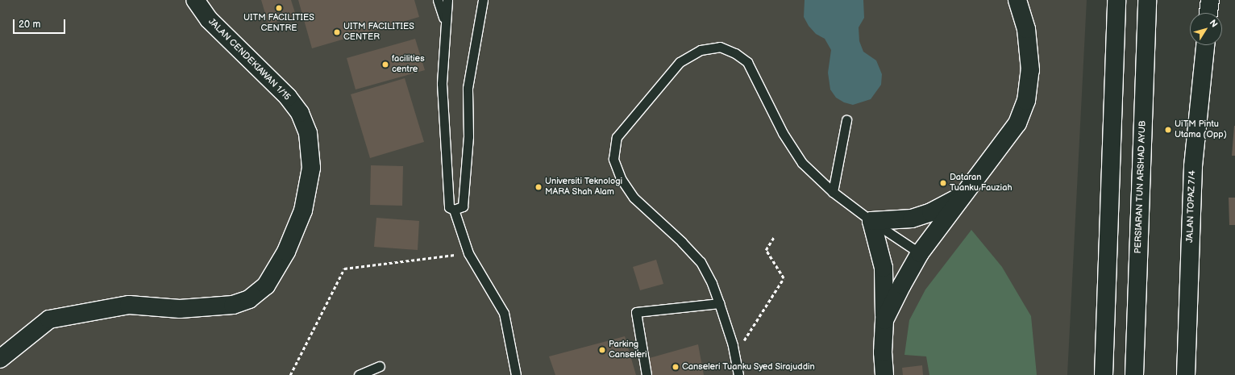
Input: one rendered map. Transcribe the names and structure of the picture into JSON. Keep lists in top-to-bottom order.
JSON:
{
  "streets": {
    "street": ["JALAN CENDEKIAWAN 1/15", "PERSIARAN TUN ARSHAD AYUB", "JALAN TOPAZ 7/4"]
  },
  "places": [
    "UITM FACILITIES CENTRE",
    "UITM FACILITIES CENTER",
    "facilities centre",
    "UiTM Pintu Utama (Opp)",
    "Dataran Tuanku Fauziah",
    "Universiti Teknologi MARA Shah Alam",
    "Parking Canseleri",
    "Canseleri Tuanku Syed Sirajuddin"
  ],
  "scale_bar": "20 m",
  "north": "top right"
}
